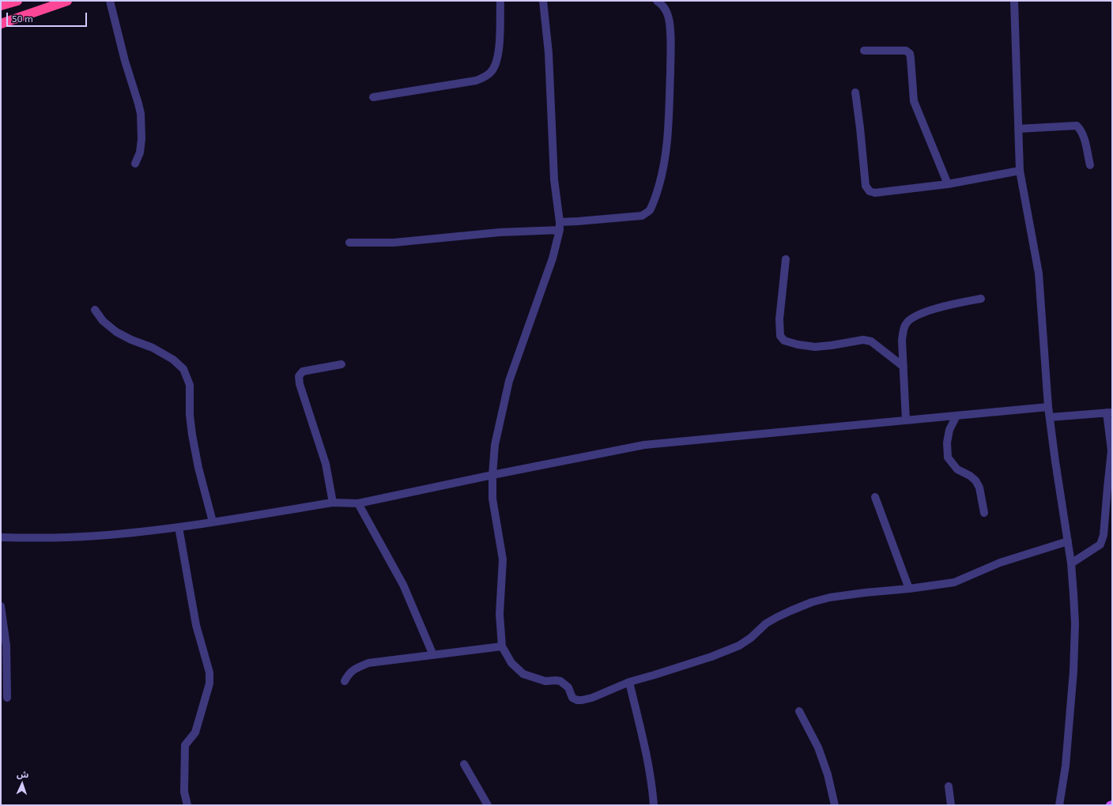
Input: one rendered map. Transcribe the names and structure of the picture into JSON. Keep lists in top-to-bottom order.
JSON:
{
  "scale_bar": "50 m",
  "north": "top"
}
